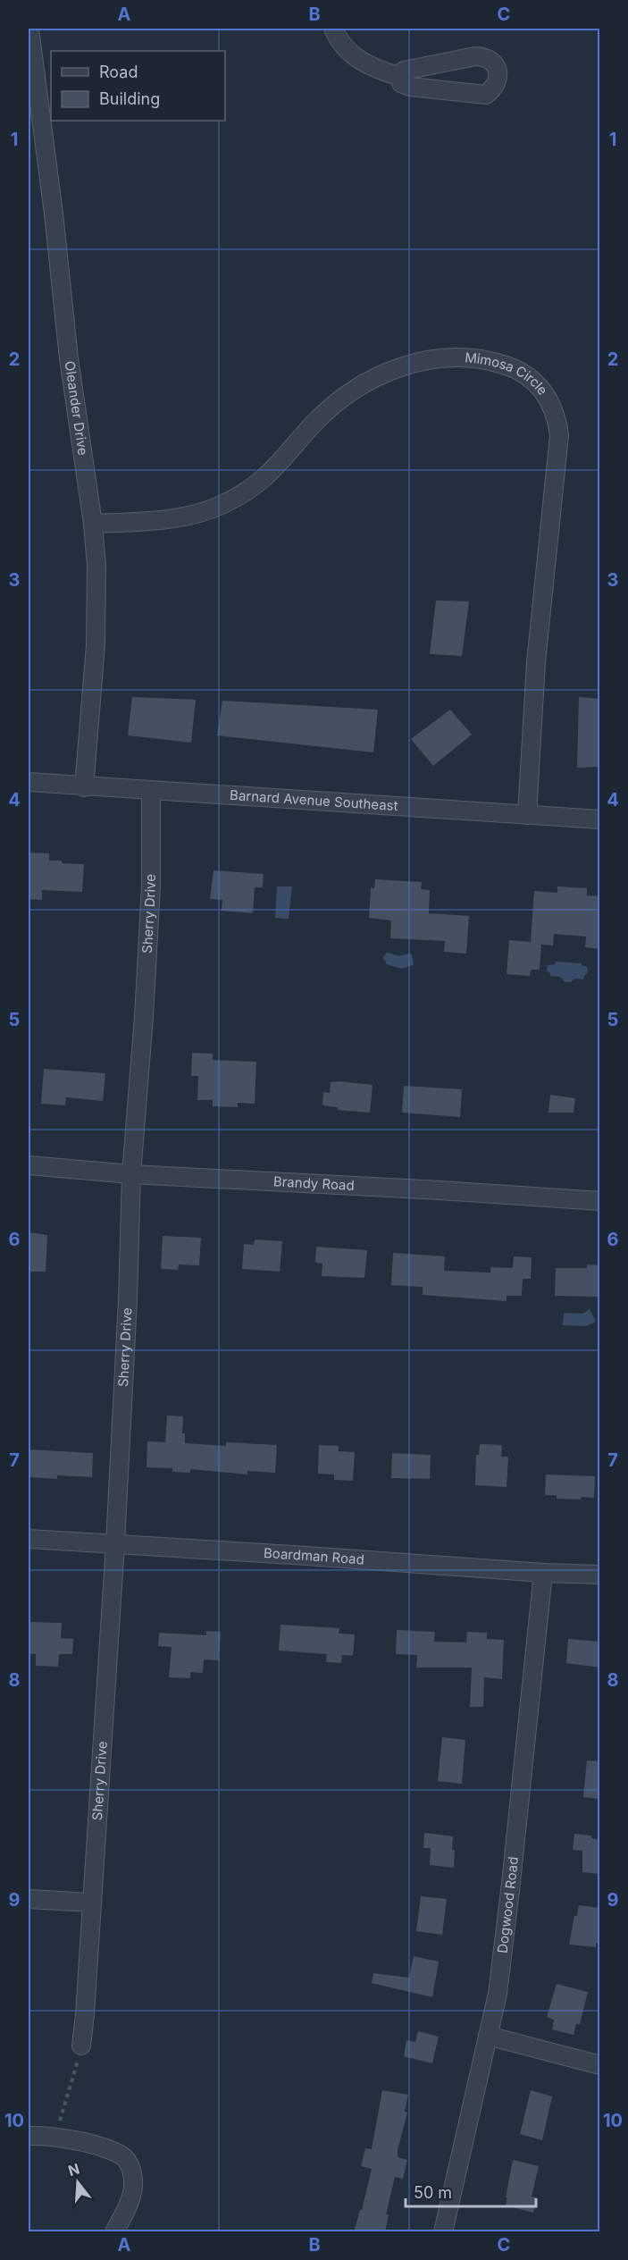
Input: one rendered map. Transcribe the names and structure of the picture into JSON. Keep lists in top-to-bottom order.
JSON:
{
  "streets": {
    "street": [
      "Mimosa Circle",
      "Oleander Drive",
      "Barnard Avenue Southeast",
      "Sherry Drive",
      "Brandy Road",
      "Boardman Road",
      "Dogwood Road"
    ]
  },
  "crossings": [
    ["Mimosa Circle", "Oleander Drive"],
    ["Mimosa Circle", "Barnard Avenue Southeast"],
    ["Oleander Drive", "Barnard Avenue Southeast"],
    ["Barnard Avenue Southeast", "Sherry Drive"],
    ["Sherry Drive", "Brandy Road"],
    ["Sherry Drive", "Boardman Road"],
    ["Boardman Road", "Dogwood Road"]
  ],
  "legend": ["Road", "Building"],
  "scale_bar": "50 m",
  "north": "top",
  "grid": {
    "columns": ["A", "B", "C"],
    "rows": [
      "1",
      "2",
      "3",
      "4",
      "5",
      "6",
      "7",
      "8",
      "9",
      "10"
    ]
  }
}
